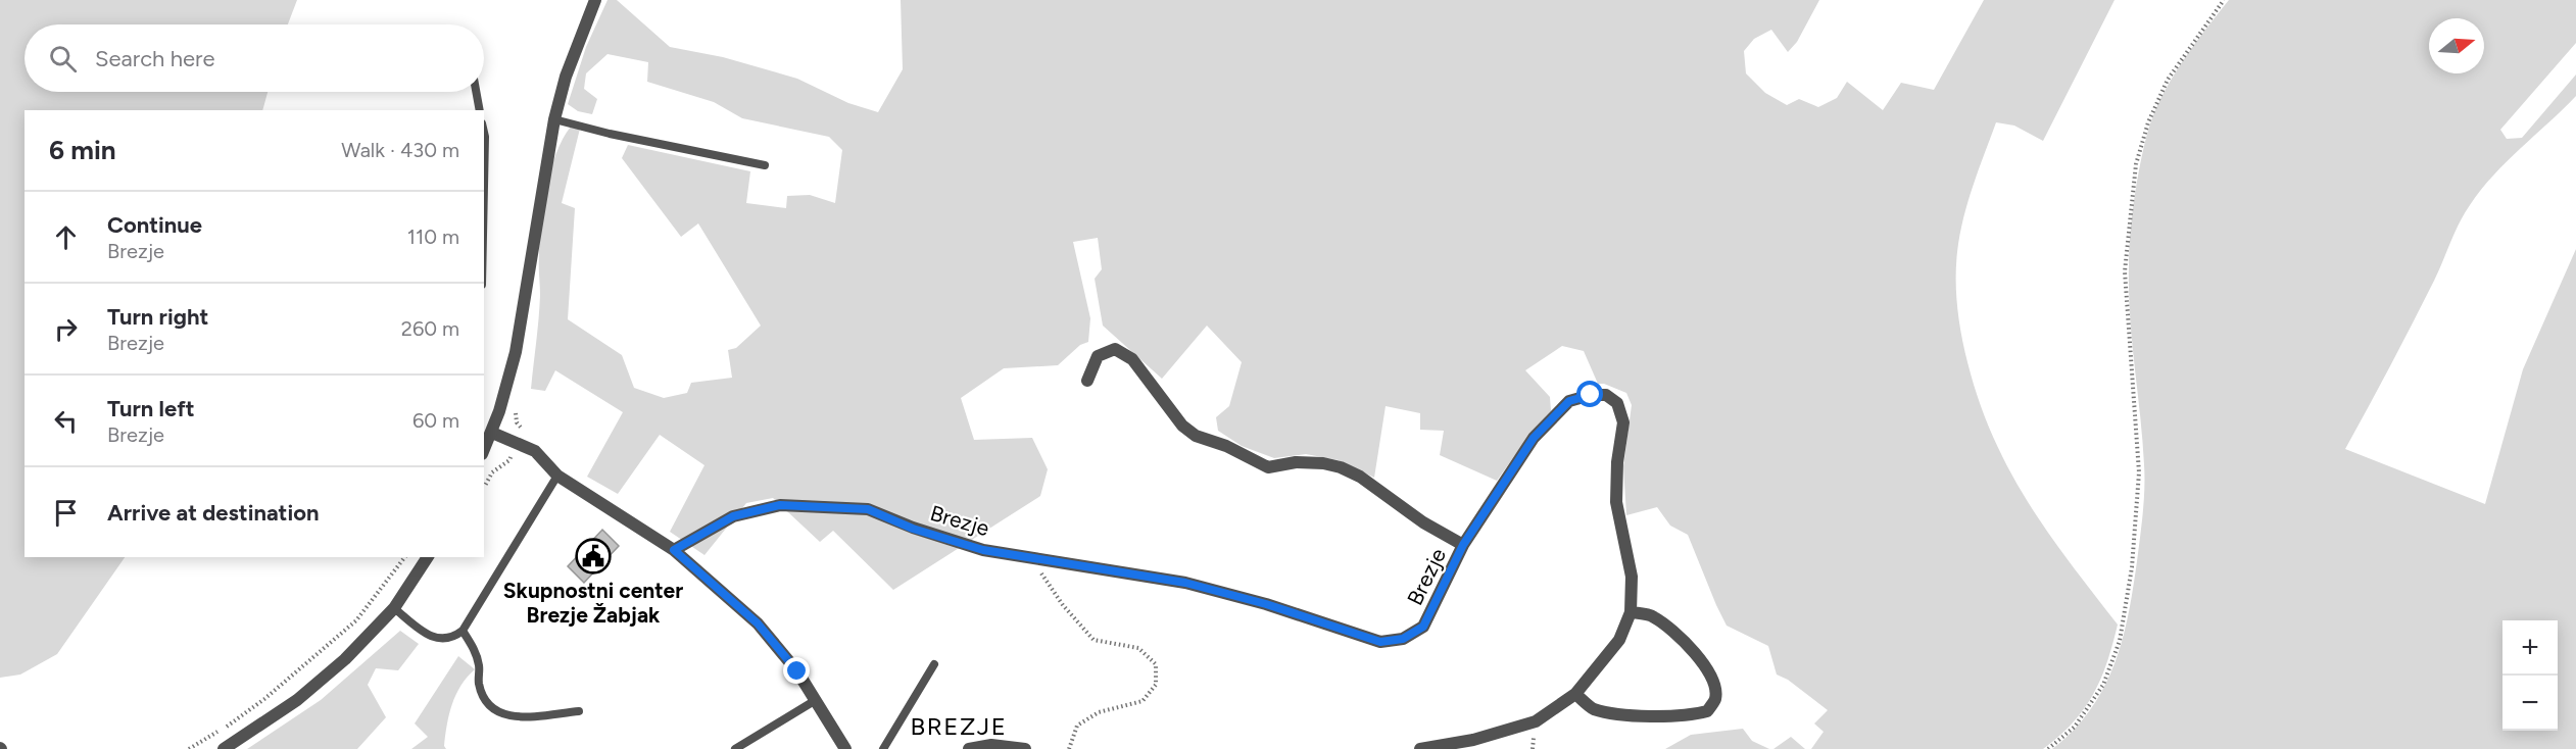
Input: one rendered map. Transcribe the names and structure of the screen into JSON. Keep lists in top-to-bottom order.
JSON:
{
  "streets": {
    "street": ["Brezje"]
  },
  "districts": ["BREZJE"],
  "places": {
    "public building": ["Skupnostni center Brezje Žabjak"]
  },
  "north": "right",
  "page": {
    "search": "Search here",
    "heading": ["6 min", "Walk · 430 m"],
    "list": [
      ["Continue", "Brezje", "110 m"],
      ["Turn right", "Brezje", "260 m"],
      ["Turn left", "Brezje", "60 m"],
      "Arrive at destination"
    ],
    "map_buttons": ["+", "−"]
  }
}
